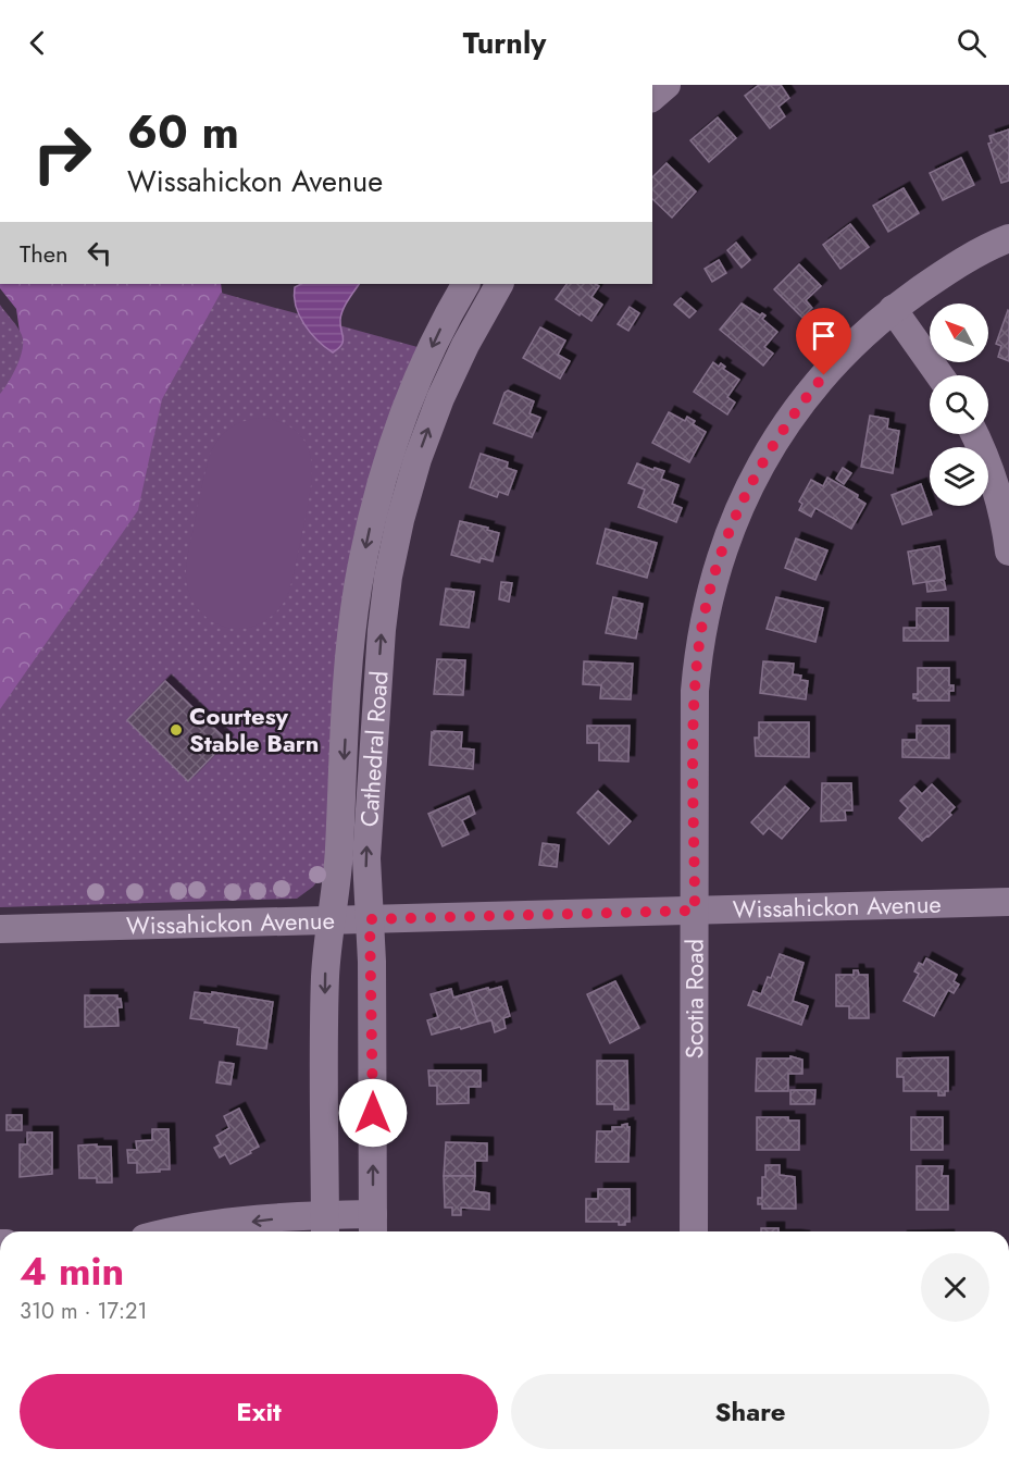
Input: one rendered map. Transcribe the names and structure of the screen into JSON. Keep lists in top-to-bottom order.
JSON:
{
  "streets": {
    "street": ["Cathedral Road", "Wissahickon Avenue", "Scotia Road"]
  },
  "crossings": [
    ["Cathedral Road", "Wissahickon Avenue"],
    ["Wissahickon Avenue", "Scotia Road"]
  ],
  "places": ["Courtesy Stable Barn"],
  "north": "top left",
  "page": {
    "header": "Turnly",
    "turn": ["60 m", "Wissahickon Avenue"],
    "then": "Then",
    "heading": ["4 min", "310 m · 17:21"],
    "buttons": ["Exit", "Share"]
  }
}
